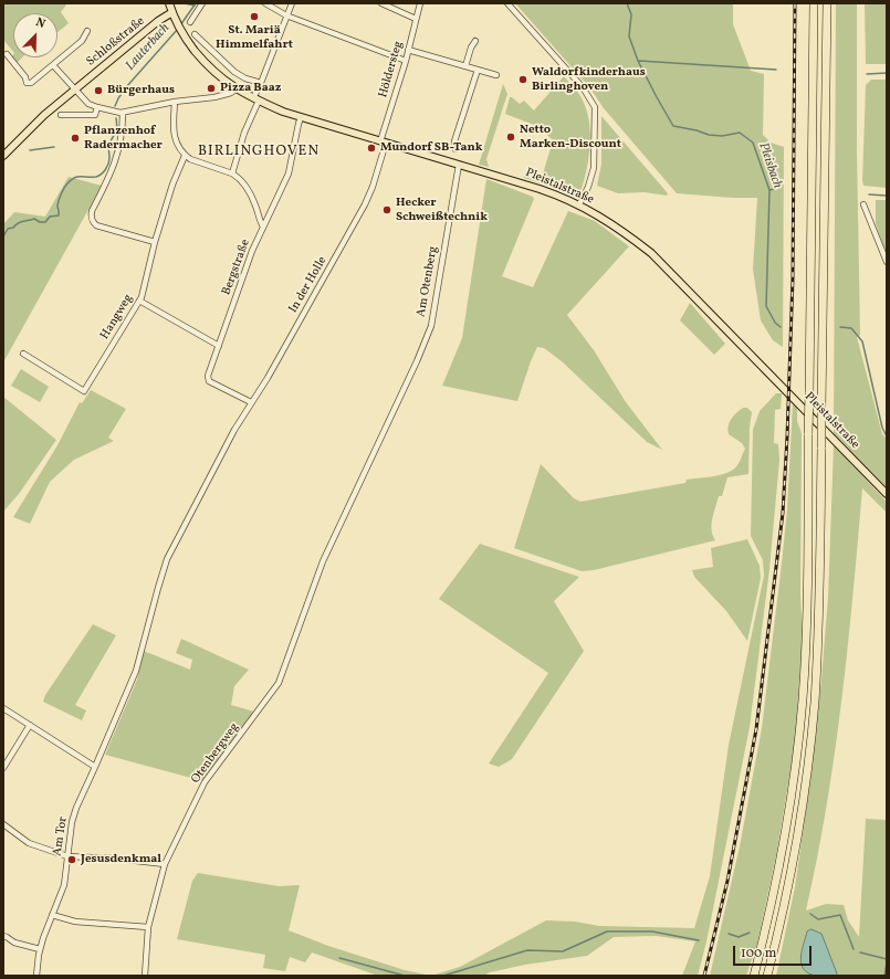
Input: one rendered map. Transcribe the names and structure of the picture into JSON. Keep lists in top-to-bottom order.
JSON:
{
  "streets": {
    "main road": ["Schloßstraße", "Pleistalstraße"],
    "street": [
      "Höldersteg",
      "Bergstraße",
      "Am Otenberg",
      "In der Holle",
      "Hangweg",
      "Otenbergweg",
      "Am Tor"
    ]
  },
  "crossings": [
    ["Schloßstraße", "Pleistalstraße"],
    ["Höldersteg", "Pleistalstraße"],
    ["Höldersteg", "In der Holle"],
    ["Pleistalstraße", "Bergstraße"],
    ["Pleistalstraße", "Am Otenberg"],
    ["Pleistalstraße", "In der Holle"],
    ["Bergstraße", "In der Holle"],
    ["Am Otenberg", "Otenbergweg"],
    ["In der Holle", "Am Tor"]
  ],
  "districts": ["BIRLINGHOVEN"],
  "water": ["Lauterbach", "Pleisbach"],
  "places": [
    "St. Mariä Himmelfahrt",
    "Waldorfkinderhaus Birlinghoven",
    "Pizza Baaz",
    "Bürgerhaus",
    "Netto Marken-Discount",
    "Pflanzenhof Radermacher",
    "Mundorf SB-Tank",
    "Hecker Schweißtechnik",
    "Jesusdenkmal"
  ],
  "scale_bar": "100 m",
  "north": "top right"
}
